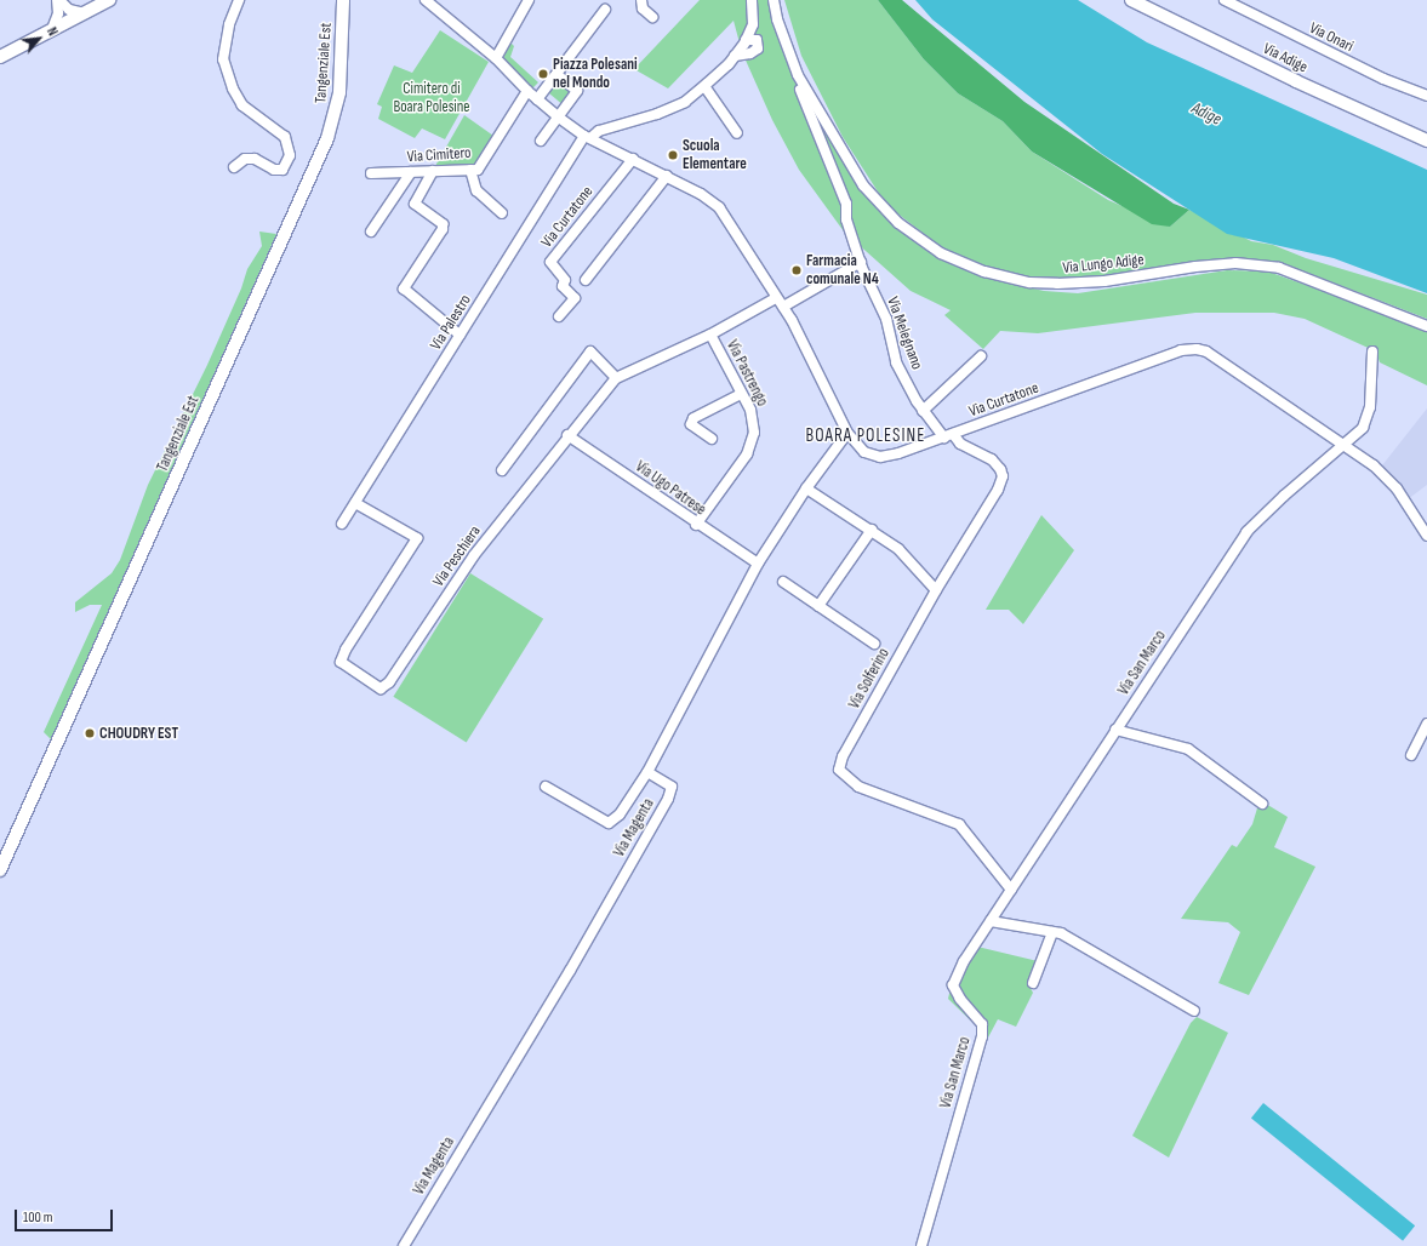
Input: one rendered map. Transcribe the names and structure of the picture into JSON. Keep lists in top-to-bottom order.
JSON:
{
  "streets": {
    "main road": ["Via Adige", "Tangenziale Est"],
    "street": [
      "Via Onari",
      "Via Cimitero",
      "Via Curtatone",
      "Via Lungo Adige",
      "Via Palestro",
      "Via Melegnano",
      "Via Pastrengo",
      "Via Ugo Patrese",
      "Via Peschiera",
      "Via San Marco",
      "Via Solferino",
      "Via Magenta"
    ]
  },
  "crossings": [
    ["Via Cimitero", "Via Curtatone"],
    ["Via Curtatone", "Via Palestro"],
    ["Via Curtatone", "Via Melegnano"],
    ["Via Curtatone", "Via Peschiera"],
    ["Via Curtatone", "Via San Marco"],
    ["Via Curtatone", "Via Solferino"],
    ["Via Lungo Adige", "Via Melegnano"],
    ["Via Palestro", "Via Peschiera"],
    ["Via Melegnano", "Via Solferino"],
    ["Via Pastrengo", "Via Ugo Patrese"],
    ["Via Pastrengo", "Via Peschiera"],
    ["Via Ugo Patrese", "Via Peschiera"],
    ["Via San Marco", "Via Solferino"]
  ],
  "districts": ["BOARA POLESINE"],
  "water": ["Adige"],
  "parks": ["Cimitero di Boara Polesine"],
  "places": [
    "Piazza Polesani nel Mondo",
    "Scuola Elementare",
    "Farmacia comunale N4",
    "CHOUDRY EST"
  ],
  "scale_bar": "100 m",
  "north": "top right"
}
